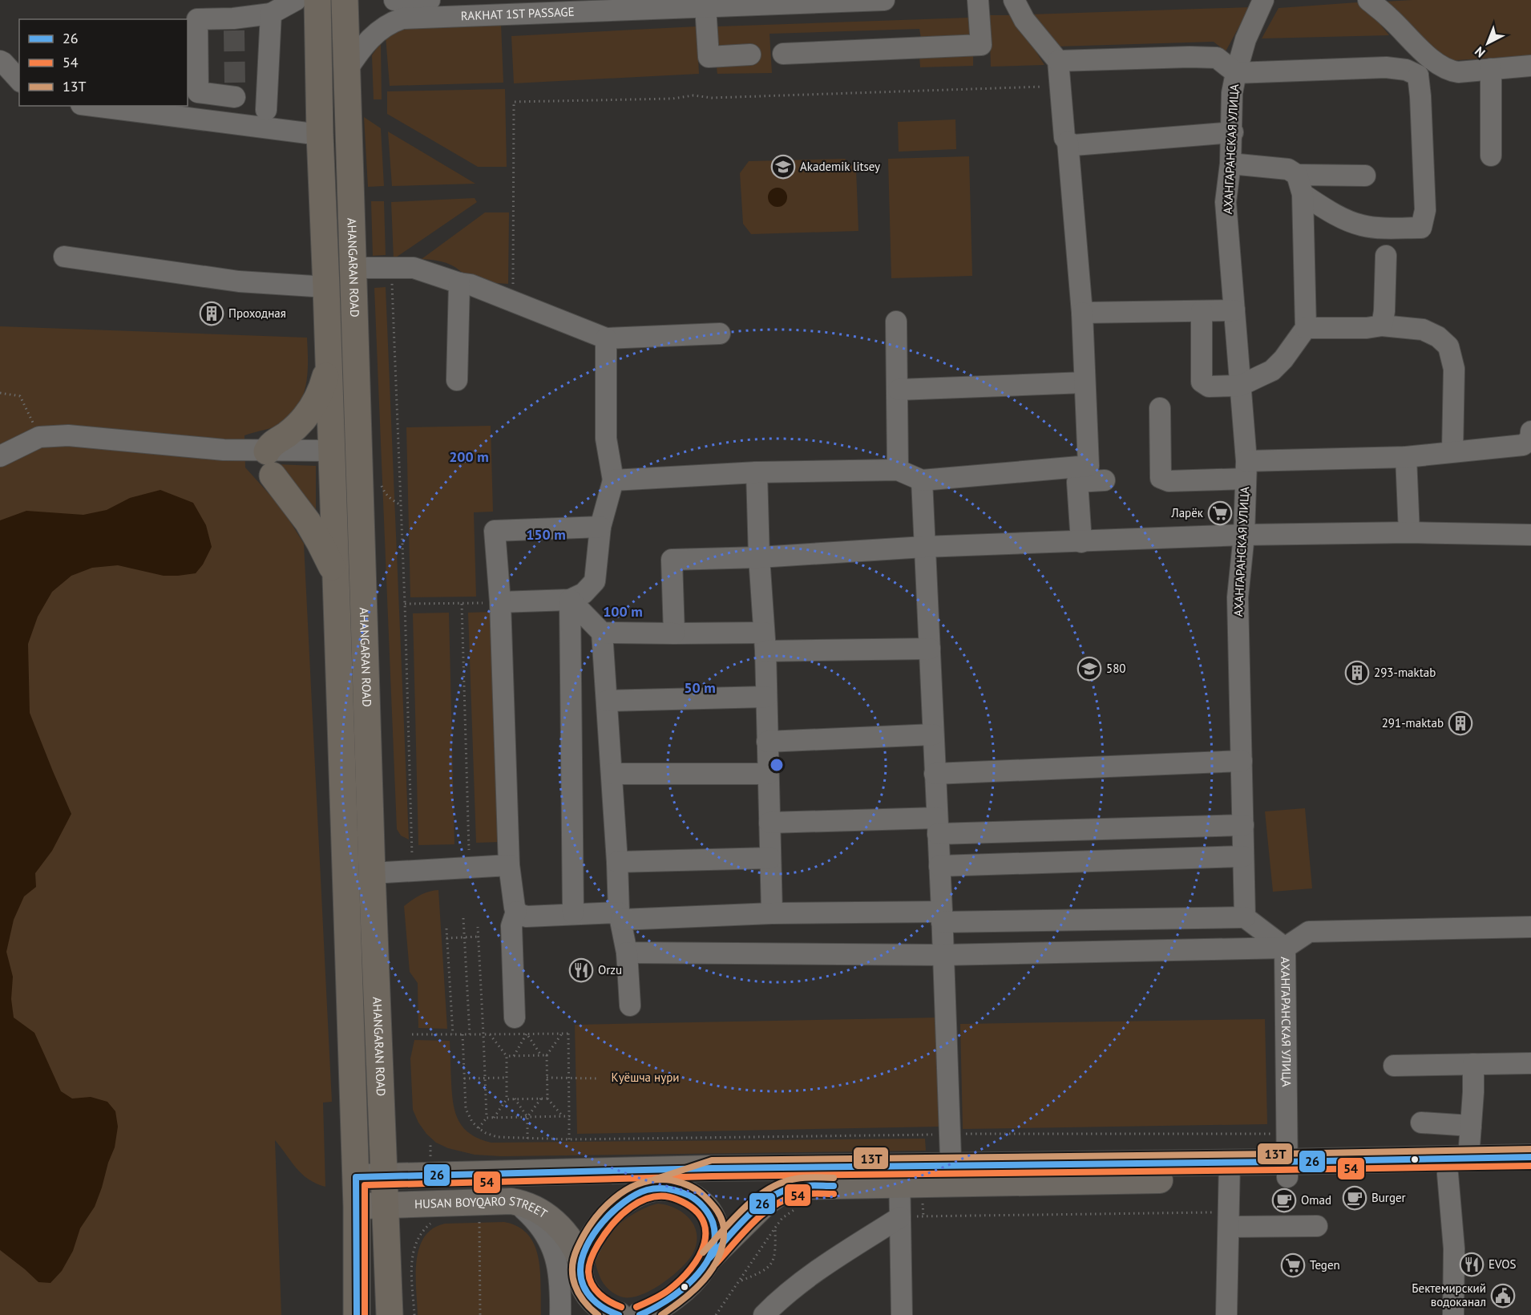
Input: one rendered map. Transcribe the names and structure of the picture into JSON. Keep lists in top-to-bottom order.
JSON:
{
  "streets": {
    "highway": ["AHANGARAN ROAD"],
    "main road": ["HUSAN BOYQARO STREET"],
    "street": ["RAKHAT 1ST PASSAGE", "АХАНГАРАНСКАЯ УЛИЦА"]
  },
  "crossings": [
    ["RAKHAT 1ST PASSAGE", "AHANGARAN ROAD"],
    ["AHANGARAN ROAD", "HUSAN BOYQARO STREET"]
  ],
  "parks": ["Куёшча нури"],
  "places": {
    "school or university": ["Akademik litsey", "580"],
    "building": ["Проходная", "293-maktab", "291-maktab"],
    "supermarket": ["Ларёк", "Tegen"],
    "restaurant": ["Orzu", "EVOS"],
    "cafe": ["Burger", "Omad"],
    "public building": ["Бектемирский водоканал"]
  },
  "lines": ["transit line 13Т", "transit line 26", "transit line 54"],
  "legend": ["26", "54", "13Т"],
  "north": "bottom left",
  "rings": [
    "200 m",
    "150 m",
    "100 m",
    "50 m"
  ]
}
